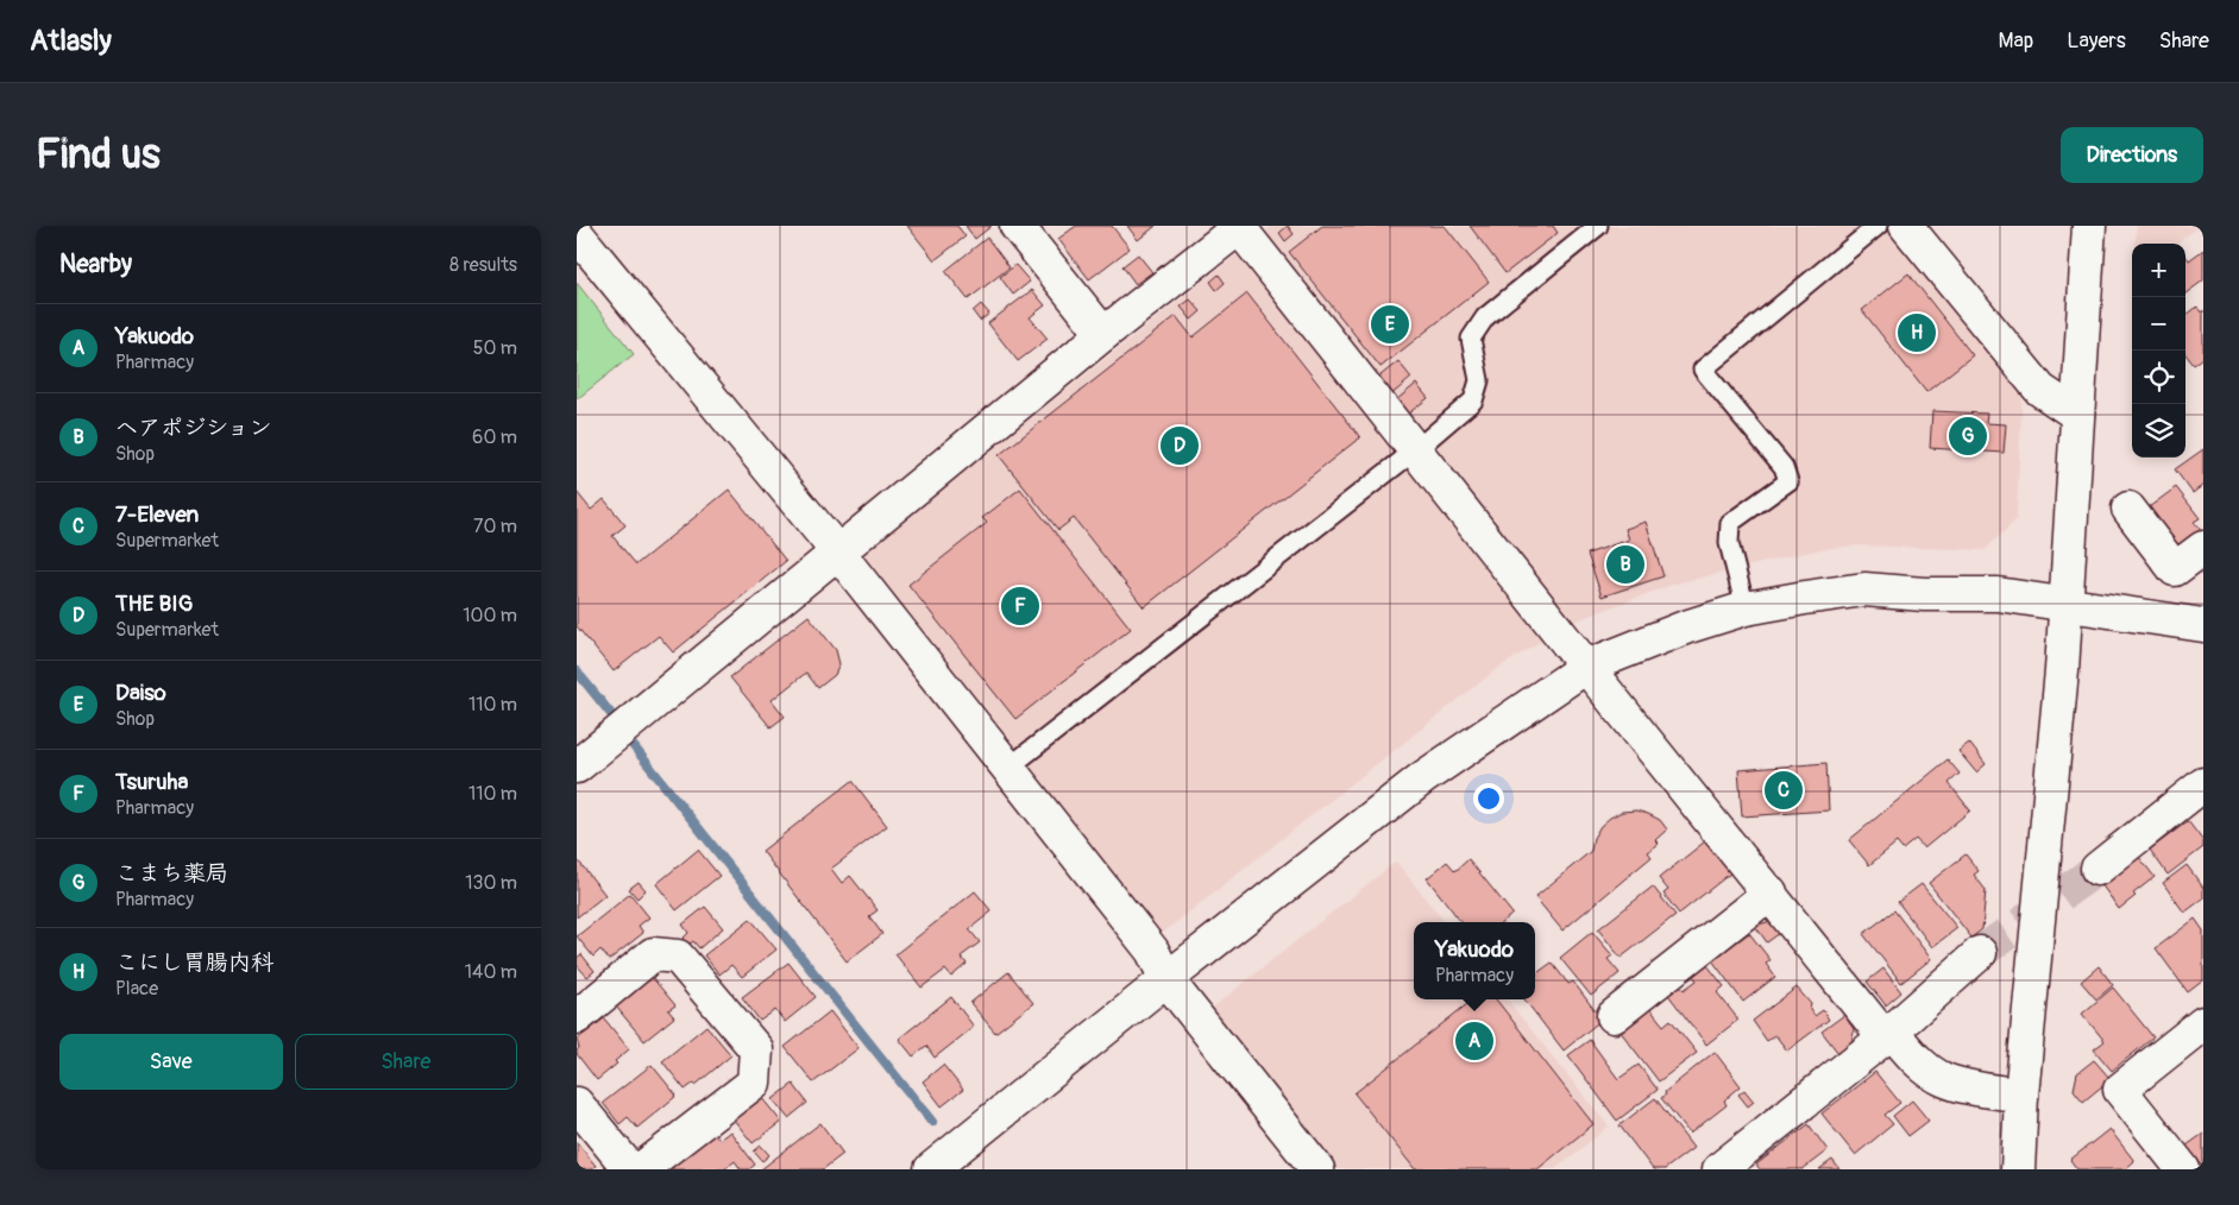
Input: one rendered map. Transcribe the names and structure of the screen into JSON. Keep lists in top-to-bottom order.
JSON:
{
  "page": {
    "header": "Atlasly",
    "nav": ["Map", "Layers", "Share"],
    "buttons": [
      "Directions",
      ["Save", "Share"]
    ],
    "title": "Find us",
    "heading": ["Nearby", "8 results"],
    "map_buttons": ["+", "−"],
    "list": [
      {
        "mark": "A",
        "name": "Yakuodo",
        "note": "Pharmacy",
        "value": "50 m"
      },
      {
        "mark": "B",
        "name": "ヘアポジション",
        "note": "Shop",
        "value": "60 m"
      },
      {
        "mark": "C",
        "name": "7-Eleven",
        "note": "Supermarket",
        "value": "70 m"
      },
      {
        "mark": "D",
        "name": "THE BIG",
        "note": "Supermarket",
        "value": "100 m"
      },
      {
        "mark": "E",
        "name": "Daiso",
        "note": "Shop",
        "value": "110 m"
      },
      {
        "mark": "F",
        "name": "Tsuruha",
        "note": "Pharmacy",
        "value": "110 m"
      },
      {
        "mark": "G",
        "name": "こまち薬局",
        "note": "Pharmacy",
        "value": "130 m"
      },
      {
        "mark": "H",
        "name": "こにし胃腸内科",
        "note": "Place",
        "value": "140 m"
      }
    ],
    "pins": [
      "E",
      "H",
      "G",
      "D",
      "B",
      "F",
      "C",
      "A"
    ],
    "popup": ["Yakuodo", "Pharmacy"]
  }
}
